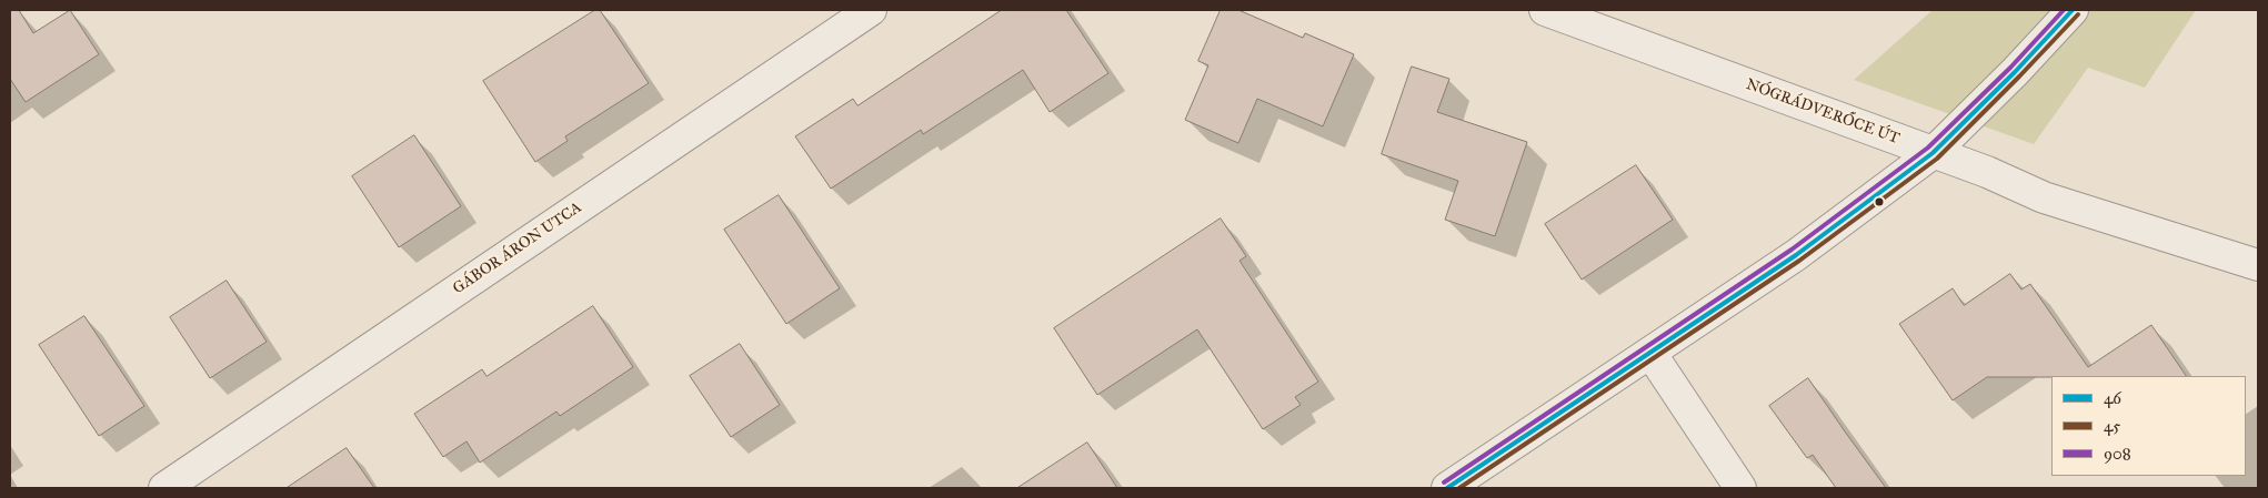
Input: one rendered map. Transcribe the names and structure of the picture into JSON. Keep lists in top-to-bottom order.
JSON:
{
  "streets": {
    "street": ["NÓGRÁDVERŐCE ÚT", "GÁBOR ÁRON UTCA"]
  },
  "lines": ["transit line 46", "transit line 908", "transit line 45"],
  "legend": ["46", "45", "908"]
}
